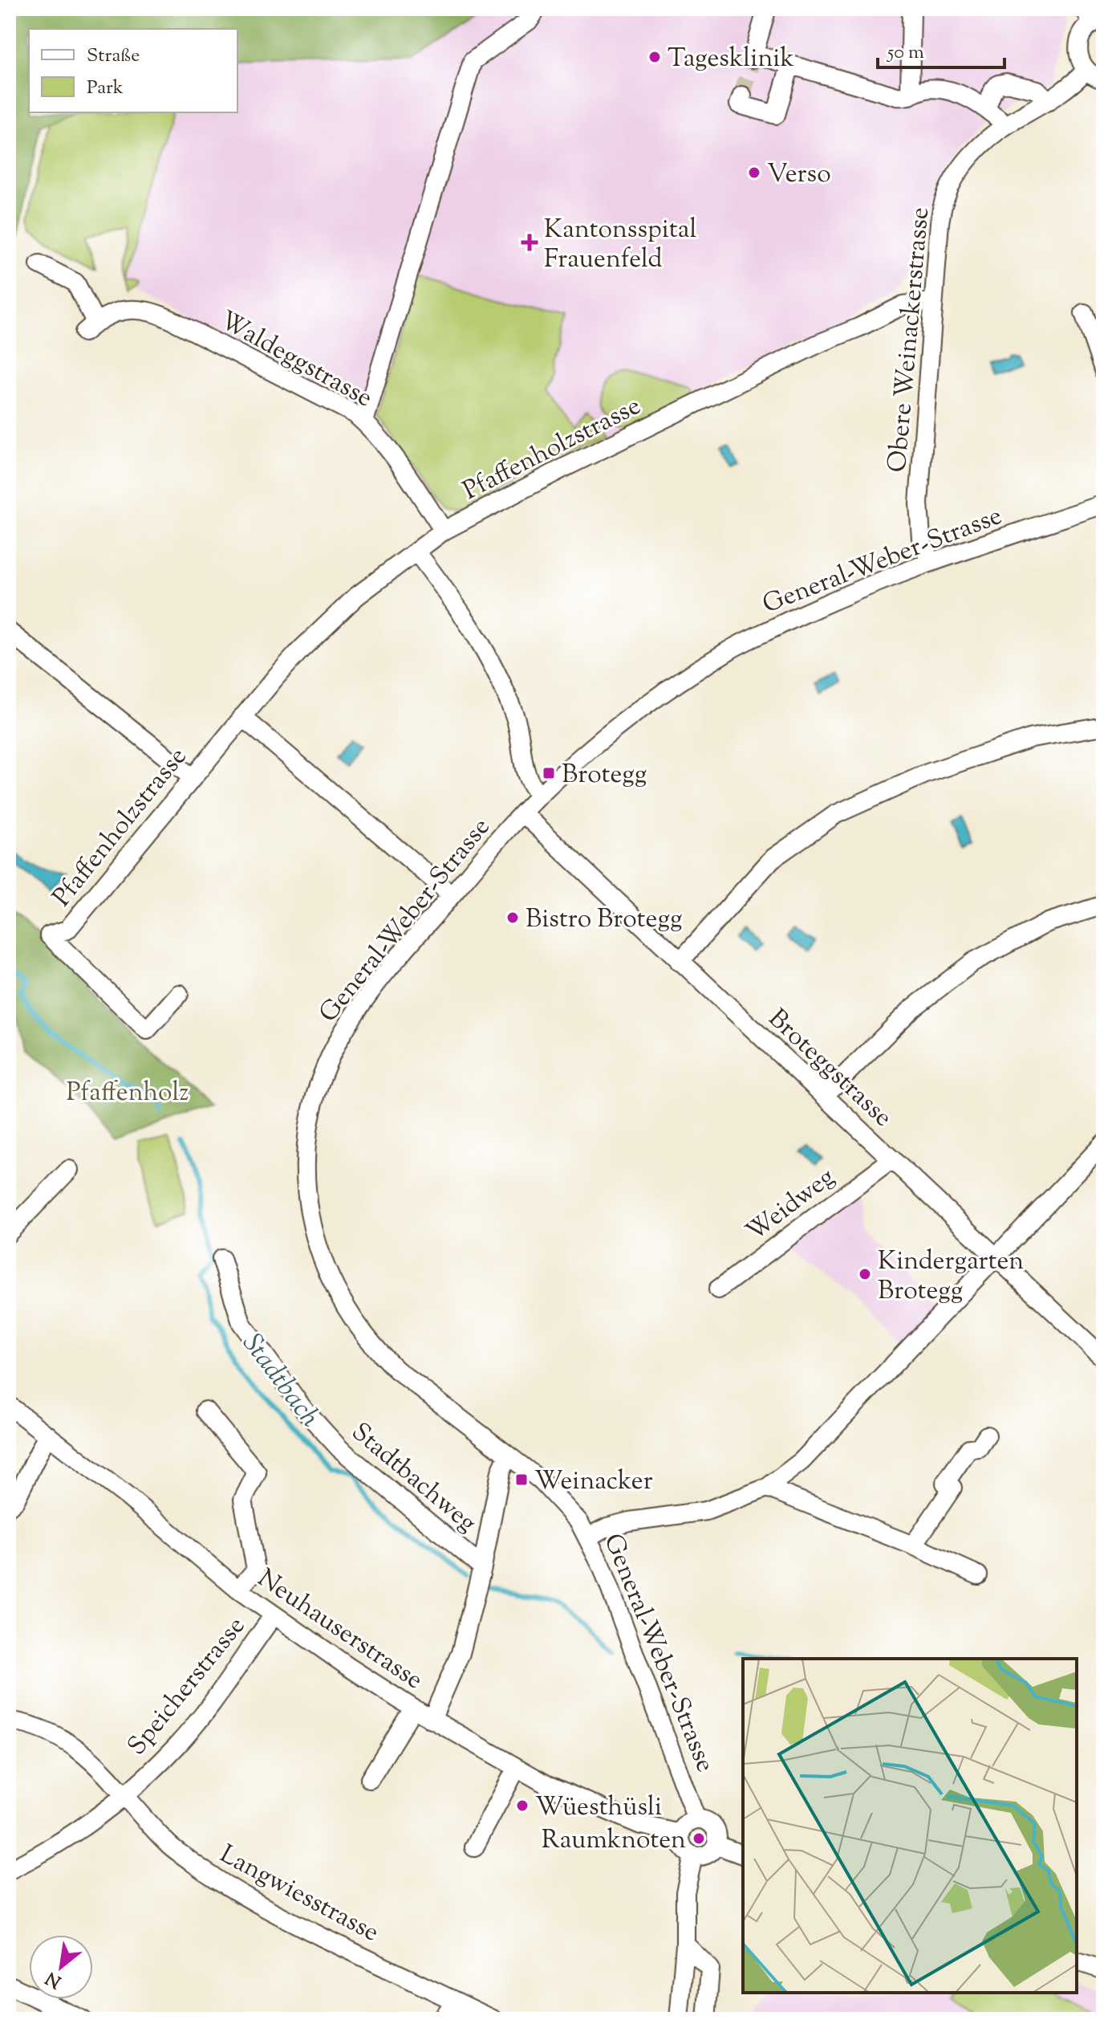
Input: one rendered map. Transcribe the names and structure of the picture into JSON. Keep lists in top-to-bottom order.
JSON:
{
  "streets": {
    "street": [
      "Obere Weinackerstrasse",
      "Waldeggstrasse",
      "Pfaffenholzstrasse",
      "General-Weber-Strasse",
      "Broteggstrasse",
      "Weidweg",
      "Stadtbachweg",
      "Neuhauserstrasse",
      "Speicherstrasse",
      "Langwiesstrasse"
    ]
  },
  "crossings": [
    ["Obere Weinackerstrasse", "Pfaffenholzstrasse"],
    ["Obere Weinackerstrasse", "General-Weber-Strasse"],
    ["Waldeggstrasse", "Pfaffenholzstrasse"],
    ["General-Weber-Strasse", "Broteggstrasse"],
    ["General-Weber-Strasse", "Neuhauserstrasse"],
    ["Broteggstrasse", "Weidweg"],
    ["Neuhauserstrasse", "Speicherstrasse"],
    ["Speicherstrasse", "Langwiesstrasse"]
  ],
  "water": ["Stadtbach"],
  "parks": ["Pfaffenholz"],
  "places": {
    "other": [
      "Tagesklinik",
      "Verso",
      "Bistro Brotegg",
      "Kindergarten Brotegg",
      "Wüesthüsli",
      "Raumknoten"
    ],
    "health": ["Kantonsspital Frauenfeld"],
    "transit": ["Brotegg", "Weinacker"]
  },
  "legend": ["Straße", "Park"],
  "scale_bar": "50 m",
  "north": "bottom left"
}
